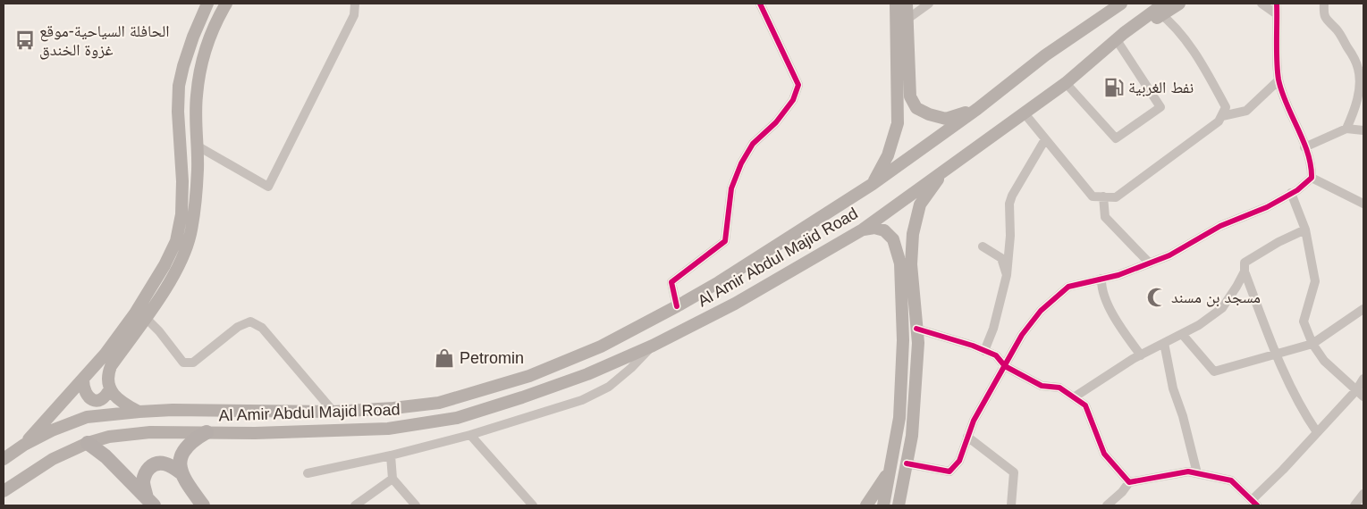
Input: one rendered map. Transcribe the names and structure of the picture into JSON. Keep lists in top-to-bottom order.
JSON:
{
  "streets": {
    "main road": ["Al Amir Abdul Majid Road"]
  },
  "places": {
    "bus stop": ["الحافلة السياحية-موقع غزوة الخندق"],
    "fuel station": ["نفط الغربية"],
    "mosque": ["مسجد بن مسند"],
    "shop": ["Petromin"]
  }
}
